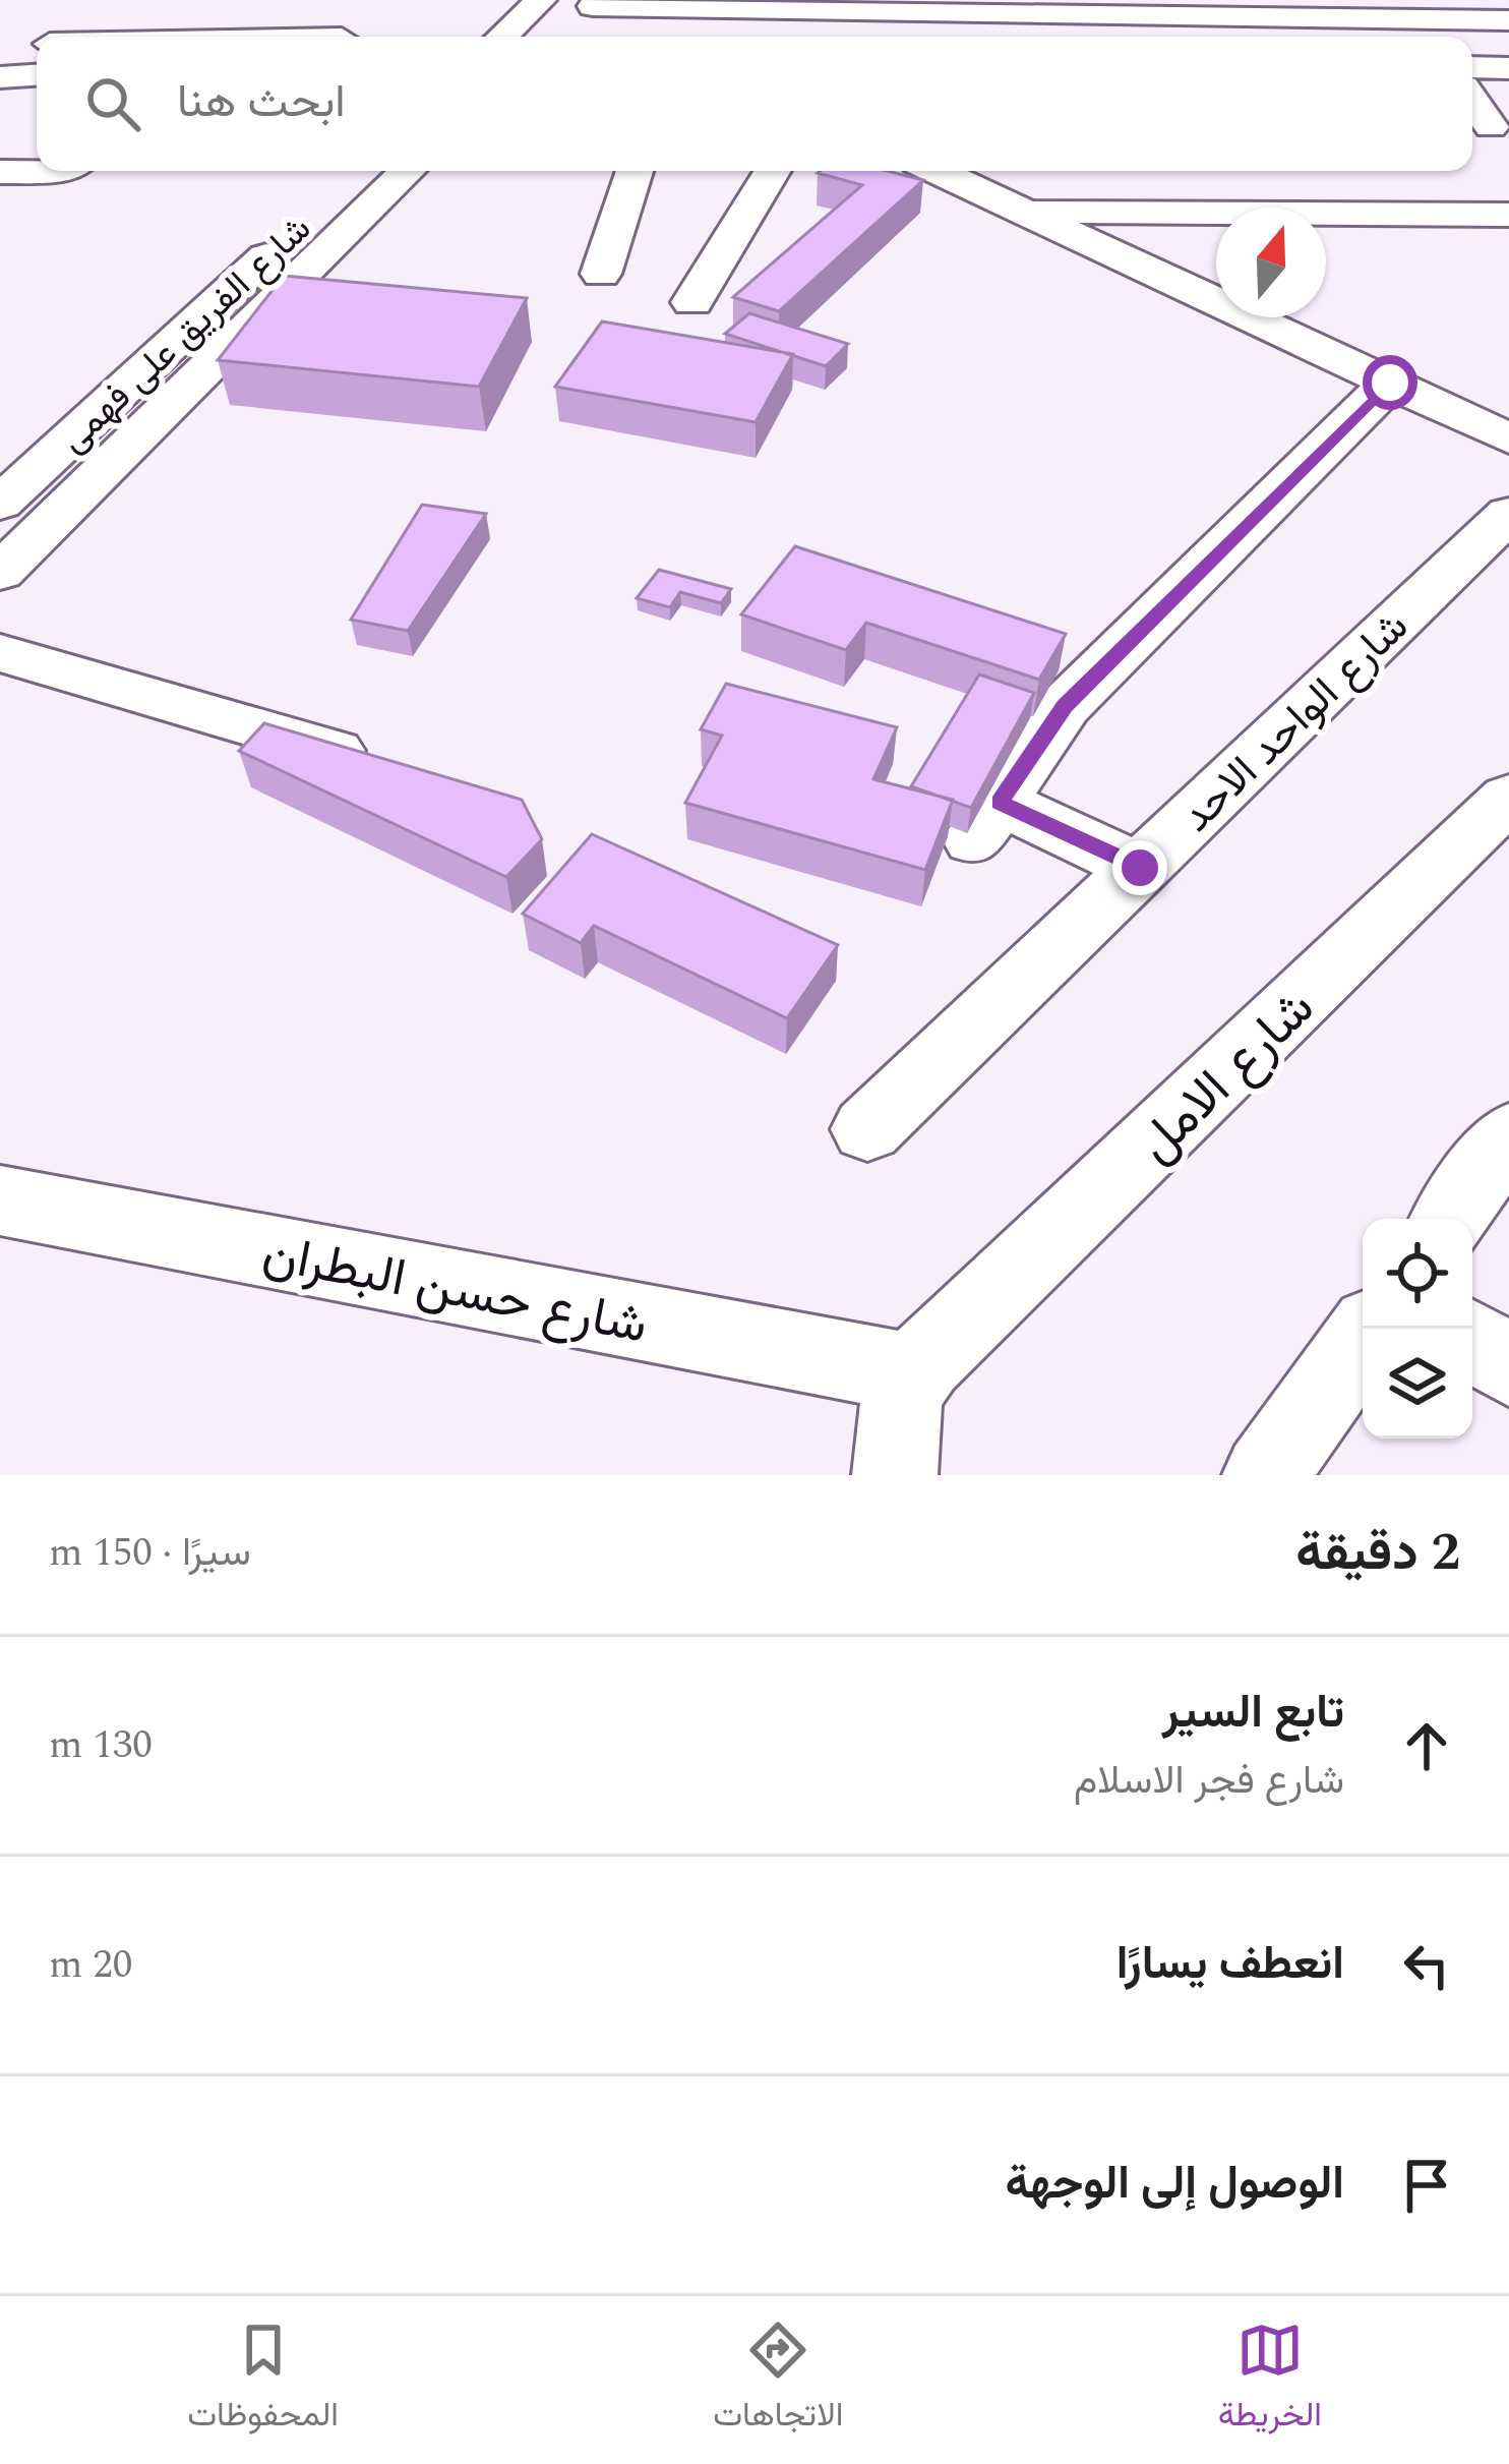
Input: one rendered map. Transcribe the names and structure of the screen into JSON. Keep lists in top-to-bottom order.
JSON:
{
  "streets": {
    "street": [
      "شارع الفريق على فهمى",
      "شارع الواحد الاحد",
      "شارع الامل",
      "شارع حسن البطران"
    ]
  },
  "crossings": [
    ["شارع الامل", "شارع حسن البطران"]
  ],
  "north": "top",
  "page": {
    "search": "ابحث هنا",
    "heading": ["2 دقيقة", "سيرًا · 150 m"],
    "list": [
      ["تابع السير", "شارع فجر الاسلام", "130 m"],
      ["انعطف يسارًا", "20 m"],
      "الوصول إلى الوجهة"
    ],
    "nav": ["الخريطة", "الاتجاهات", "المحفوظات"]
  }
}
